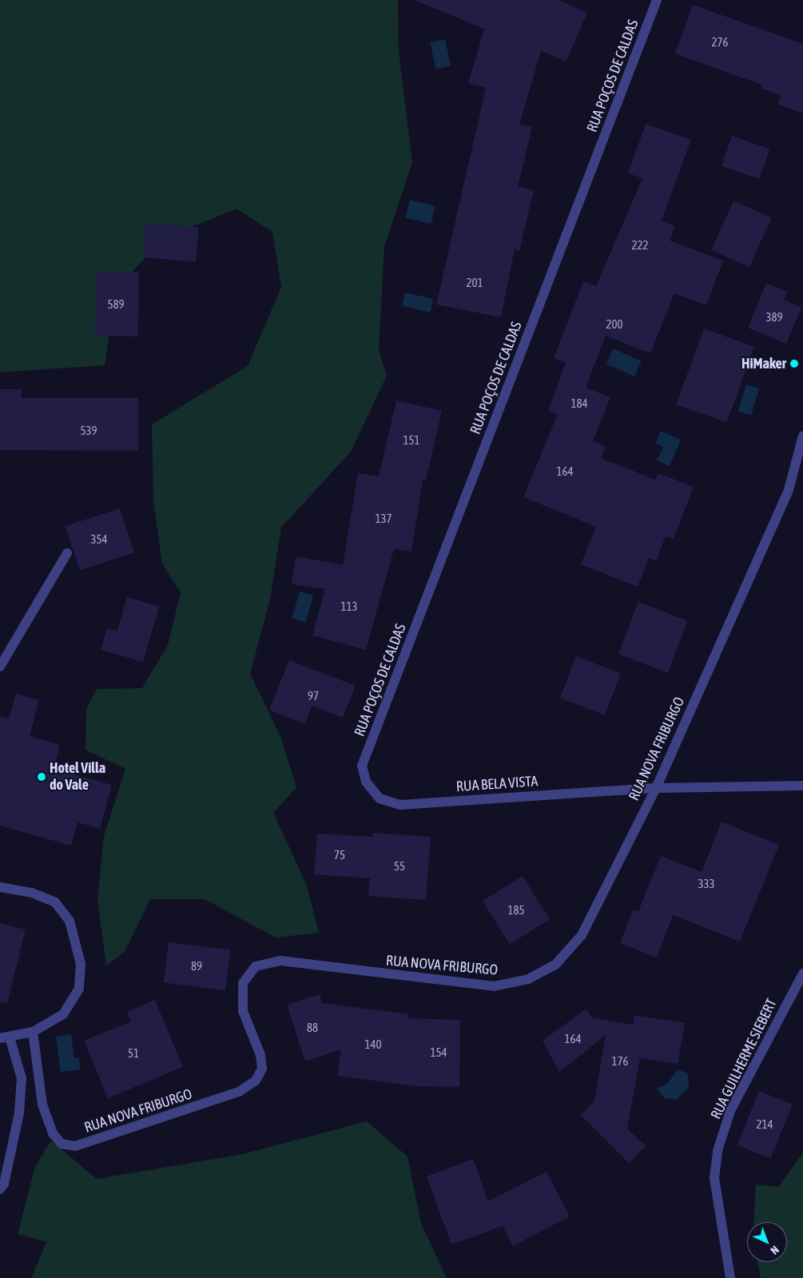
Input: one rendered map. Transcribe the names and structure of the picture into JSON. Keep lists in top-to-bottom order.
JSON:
{
  "streets": {
    "street": [
      "RUA POÇOS DE CALDAS",
      "RUA NOVA FRIBURGO",
      "RUA BELA VISTA",
      "RUA GUILHERME SIEBERT"
    ]
  },
  "crossings": [
    ["RUA POÇOS DE CALDAS", "RUA BELA VISTA"],
    ["RUA NOVA FRIBURGO", "RUA BELA VISTA"]
  ],
  "places": ["HiMaker", "Hotel Villa do Vale"],
  "house_numbers": [
    "276",
    "222",
    "201",
    "589",
    "389",
    "200",
    "184",
    "539",
    "151",
    "164",
    "137",
    "354",
    "113",
    "97",
    "75",
    "55",
    "333",
    "185",
    "89",
    "88",
    "164",
    "140",
    "154",
    "51",
    "176",
    "214"
  ],
  "north": "bottom right"
}
